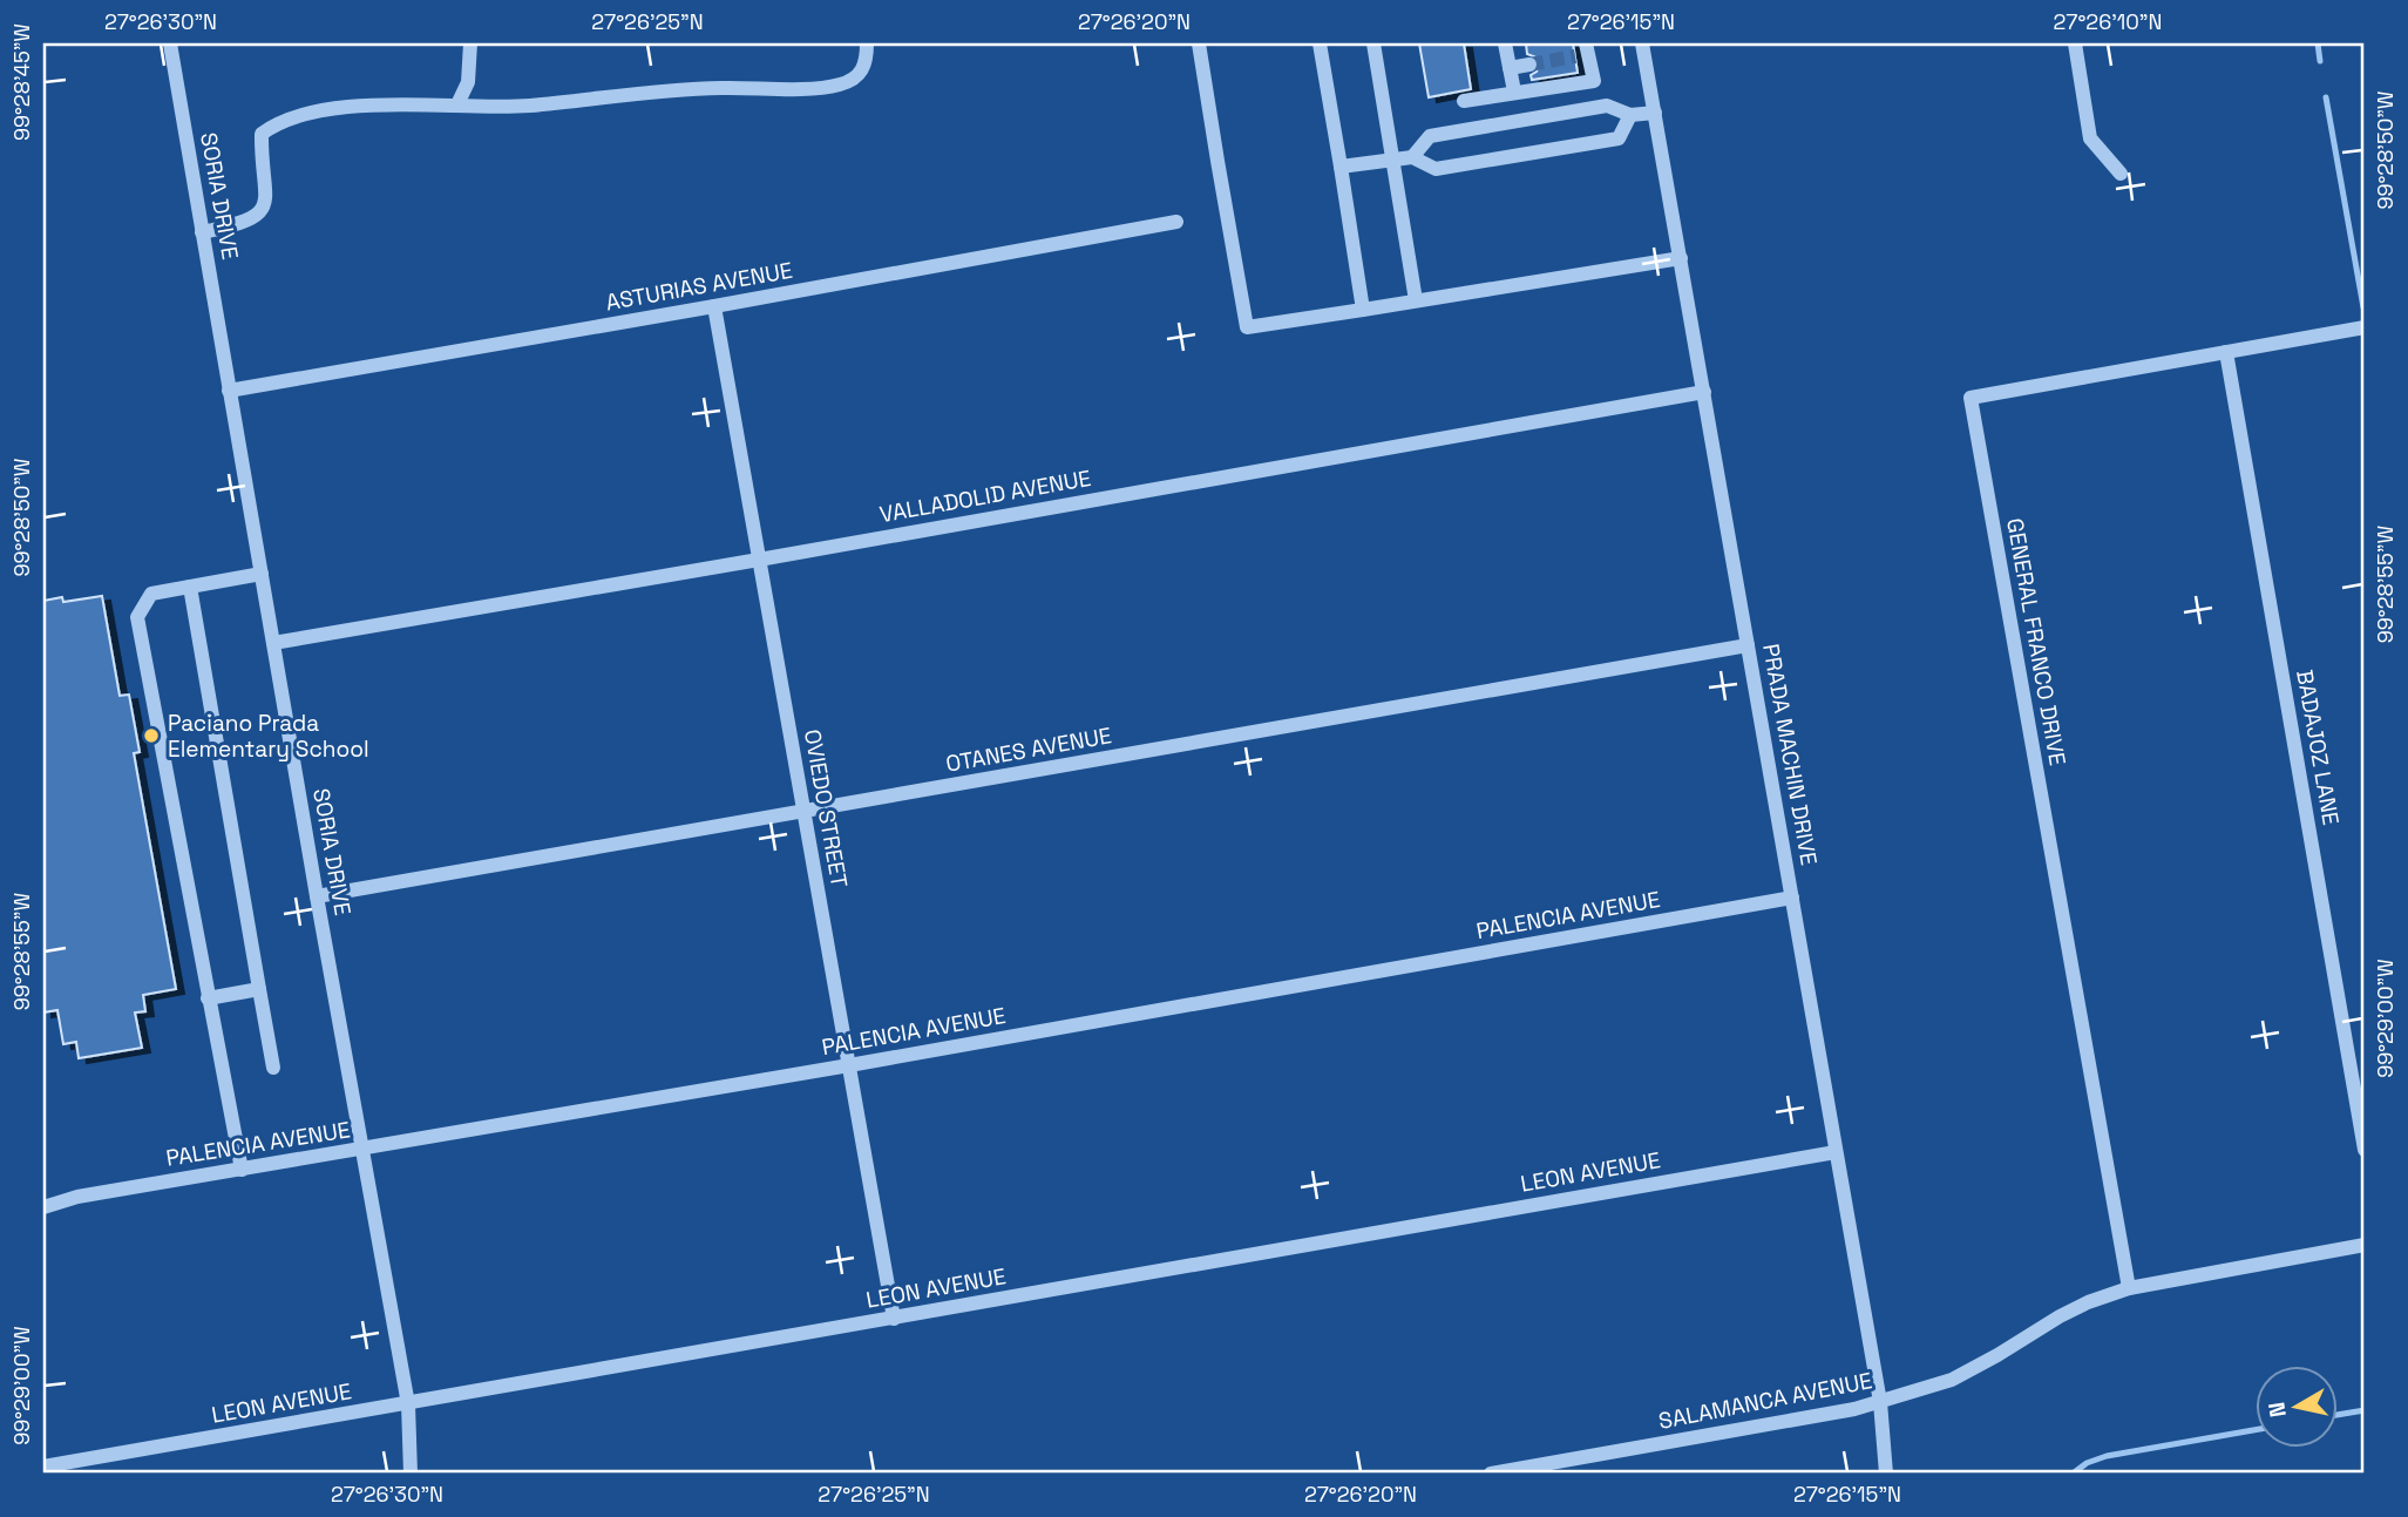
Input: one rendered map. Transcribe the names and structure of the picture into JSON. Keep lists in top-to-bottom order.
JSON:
{
  "streets": {
    "street": [
      "SORIA DRIVE",
      "ASTURIAS AVENUE",
      "VALLADOLID AVENUE",
      "GENERAL FRANCO DRIVE",
      "BADAJOZ LANE",
      "OTANES AVENUE",
      "PRADA MACHIN DRIVE",
      "OVIEDO STREET",
      "PALENCIA AVENUE",
      "LEON AVENUE",
      "SALAMANCA AVENUE"
    ]
  },
  "crossings": [
    ["SORIA DRIVE", "ASTURIAS AVENUE"],
    ["SORIA DRIVE", "VALLADOLID AVENUE"],
    ["SORIA DRIVE", "OTANES AVENUE"],
    ["SORIA DRIVE", "PALENCIA AVENUE"],
    ["SORIA DRIVE", "LEON AVENUE"],
    ["ASTURIAS AVENUE", "OVIEDO STREET"],
    ["VALLADOLID AVENUE", "PRADA MACHIN DRIVE"],
    ["VALLADOLID AVENUE", "OVIEDO STREET"],
    ["GENERAL FRANCO DRIVE", "BADAJOZ LANE"],
    ["GENERAL FRANCO DRIVE", "SALAMANCA AVENUE"],
    ["OTANES AVENUE", "PRADA MACHIN DRIVE"],
    ["OTANES AVENUE", "OVIEDO STREET"],
    ["PRADA MACHIN DRIVE", "PALENCIA AVENUE"],
    ["PRADA MACHIN DRIVE", "LEON AVENUE"],
    ["PRADA MACHIN DRIVE", "SALAMANCA AVENUE"],
    ["OVIEDO STREET", "PALENCIA AVENUE"],
    ["OVIEDO STREET", "LEON AVENUE"]
  ],
  "places": ["Paciano Prada Elementary School"],
  "north": "left",
  "coordinates": [
    "27°26'30\"N",
    "27°26'25\"N",
    "27°26'20\"N",
    "27°26'15\"N",
    "27°26'10\"N",
    "99°28'45\"W",
    "99°28'50\"W",
    "99°28'55\"W",
    "99°29'00\"W"
  ]
}
